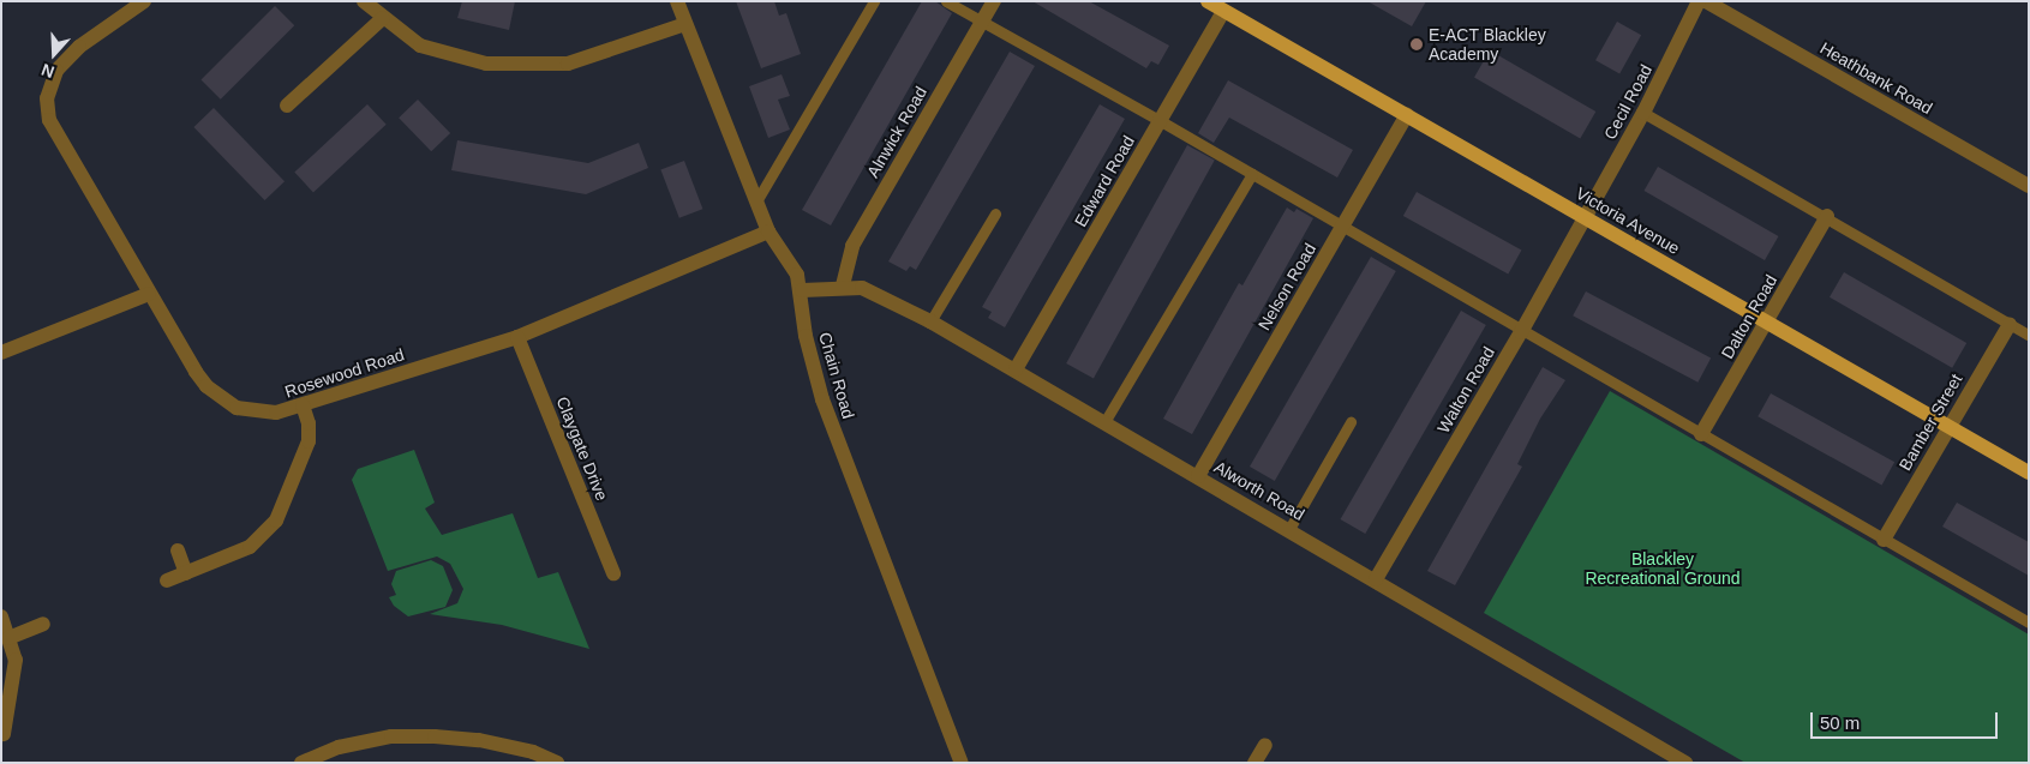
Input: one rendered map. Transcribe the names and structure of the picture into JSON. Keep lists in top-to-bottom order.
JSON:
{
  "streets": {
    "main road": ["Victoria Avenue"],
    "street": [
      "Heathbank Road",
      "Cecil Road",
      "Alnwick Road",
      "Edward Road",
      "Nelson Road",
      "Dalton Road",
      "Rosewood Road",
      "Chain Road",
      "Walton Road",
      "Bamber Street",
      "Claygate Drive",
      "Alworth Road"
    ]
  },
  "crossings": [
    ["Cecil Road", "Victoria Avenue"],
    ["Cecil Road", "Walton Road"],
    ["Alnwick Road", "Alworth Road"],
    ["Edward Road", "Victoria Avenue"],
    ["Edward Road", "Alworth Road"],
    ["Victoria Avenue", "Nelson Road"],
    ["Victoria Avenue", "Dalton Road"],
    ["Victoria Avenue", "Walton Road"],
    ["Victoria Avenue", "Bamber Street"],
    ["Nelson Road", "Alworth Road"],
    ["Rosewood Road", "Chain Road"],
    ["Rosewood Road", "Claygate Drive"],
    ["Chain Road", "Alworth Road"],
    ["Walton Road", "Alworth Road"]
  ],
  "parks": ["Blackley Recreational Ground"],
  "places": ["E-ACT Blackley Academy"],
  "scale_bar": "50 m",
  "north": "bottom"
}
